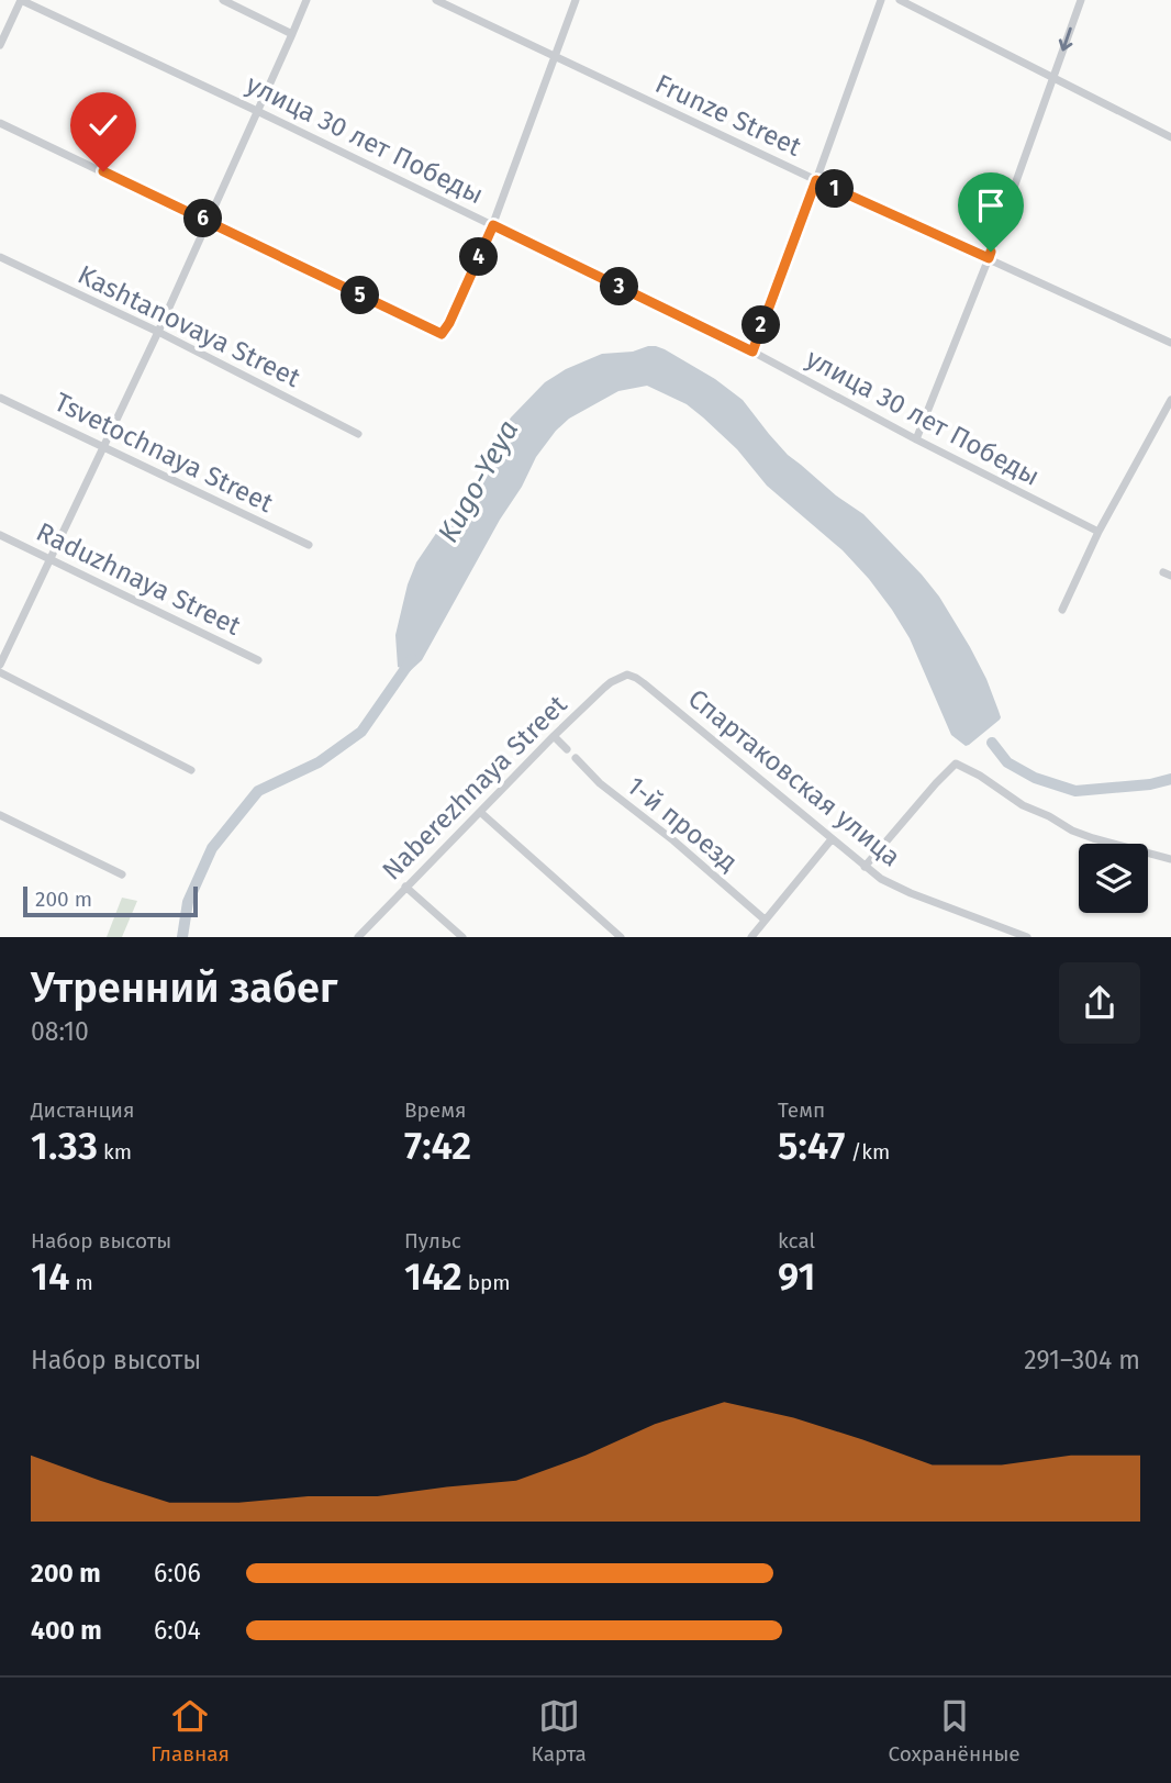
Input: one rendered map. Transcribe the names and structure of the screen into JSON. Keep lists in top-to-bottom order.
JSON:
{
  "streets": {
    "street": [
      "Frunze Street",
      "улица 30 лет Победы",
      "Kashtanovaya Street",
      "Tsvetochnaya Street",
      "Raduzhnaya Street",
      "Спартаковская улица",
      "Naberezhnaya Street",
      "1-й проезд"
    ]
  },
  "crossings": [
    ["Спартаковская улица", "Naberezhnaya Street"]
  ],
  "water": ["Kugo-Yeya"],
  "scale_bar": "200 m",
  "page": {
    "pins": [
      "1",
      "6",
      "4",
      "3",
      "5",
      "2"
    ],
    "scale": "200 m",
    "heading": ["Утренний забег", "08:10"],
    "stats": [
      ["Дистанция", "1.33 km"],
      ["Время", "7:42"],
      ["Темп", "5:47 /km"],
      ["Набор высоты", "14 m"],
      ["Пульс", "142 bpm"],
      ["kcal", "91"]
    ],
    "chart": ["Набор высоты", "291–304 m"],
    "list": [
      {
        "name": "200 m",
        "note": "6:06"
      },
      {
        "name": "400 m",
        "note": "6:04"
      }
    ],
    "tabs": ["Главная", "Карта", "Сохранённые"]
  }
}
